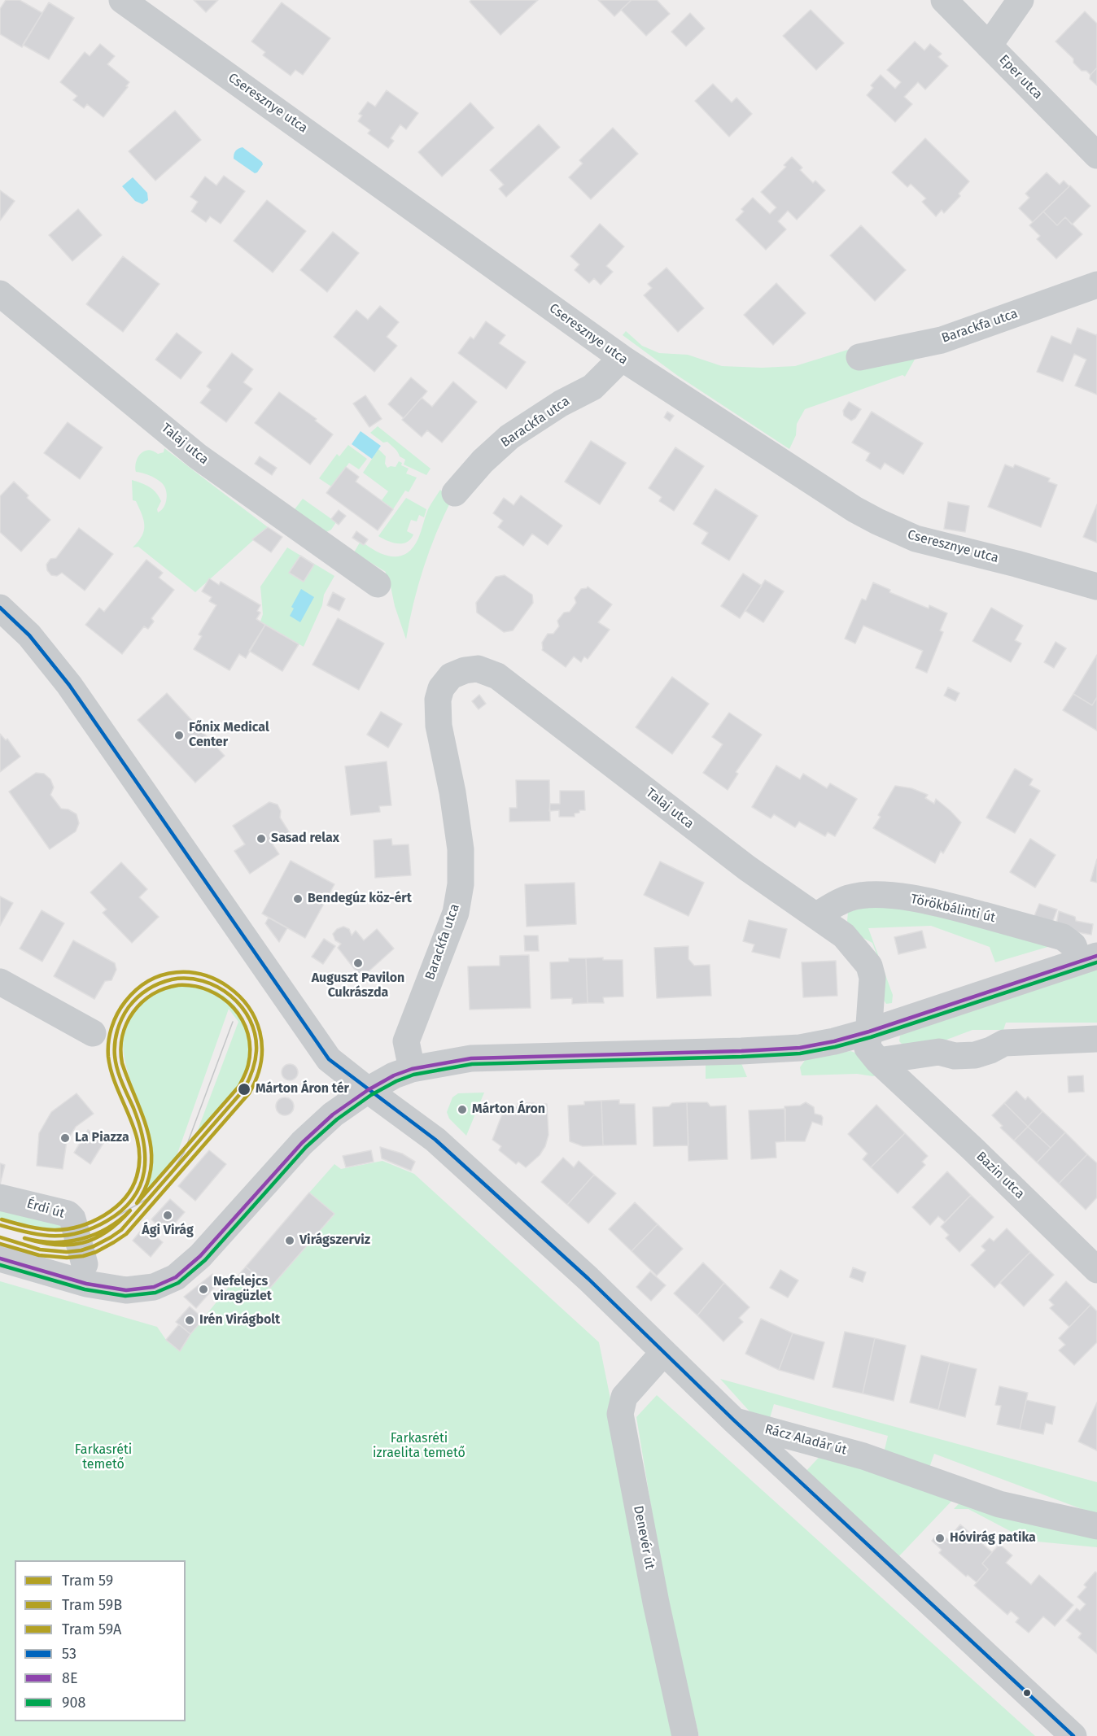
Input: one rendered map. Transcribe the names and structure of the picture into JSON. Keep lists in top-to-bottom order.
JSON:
{
  "streets": {
    "street": [
      "Eper utca",
      "Cseresznye utca",
      "Barackfa utca",
      "Talaj utca",
      "Törökbálinti út",
      "Bazin utca",
      "Érdi út",
      "Rácz Aladár út",
      "Denevér út"
    ]
  },
  "crossings": [
    ["Cseresznye utca", "Barackfa utca"],
    ["Barackfa utca", "Talaj utca"],
    ["Barackfa utca", "Törökbálinti út"],
    ["Talaj utca", "Törökbálinti út"],
    ["Talaj utca", "Bazin utca"],
    ["Törökbálinti út", "Bazin utca"],
    ["Törökbálinti út", "Rácz Aladár út"],
    ["Rácz Aladár út", "Denevér út"]
  ],
  "parks": ["Farkasréti izraelita temető", "Farkasréti temető"],
  "places": [
    "Főnix Medical Center",
    "Sasad relax",
    "Bendegúz köz-ért",
    "Auguszt Pavilon Cukrászda",
    "Márton Áron tér",
    "Márton Áron",
    "La Piazza",
    "Ági Virág",
    "Virágszerviz",
    "Nefelejcs viragüzlet",
    "Irén Virágbolt",
    "Hóvirág patika"
  ],
  "lines": [
    "transit line 53",
    "transit line 8E",
    "transit line 908",
    "tram line 59A",
    "tram line 59",
    "tram line 59B"
  ],
  "legend": [
    "Tram 59",
    "Tram 59B",
    "Tram 59A",
    "53",
    "8E",
    "908"
  ]
}
